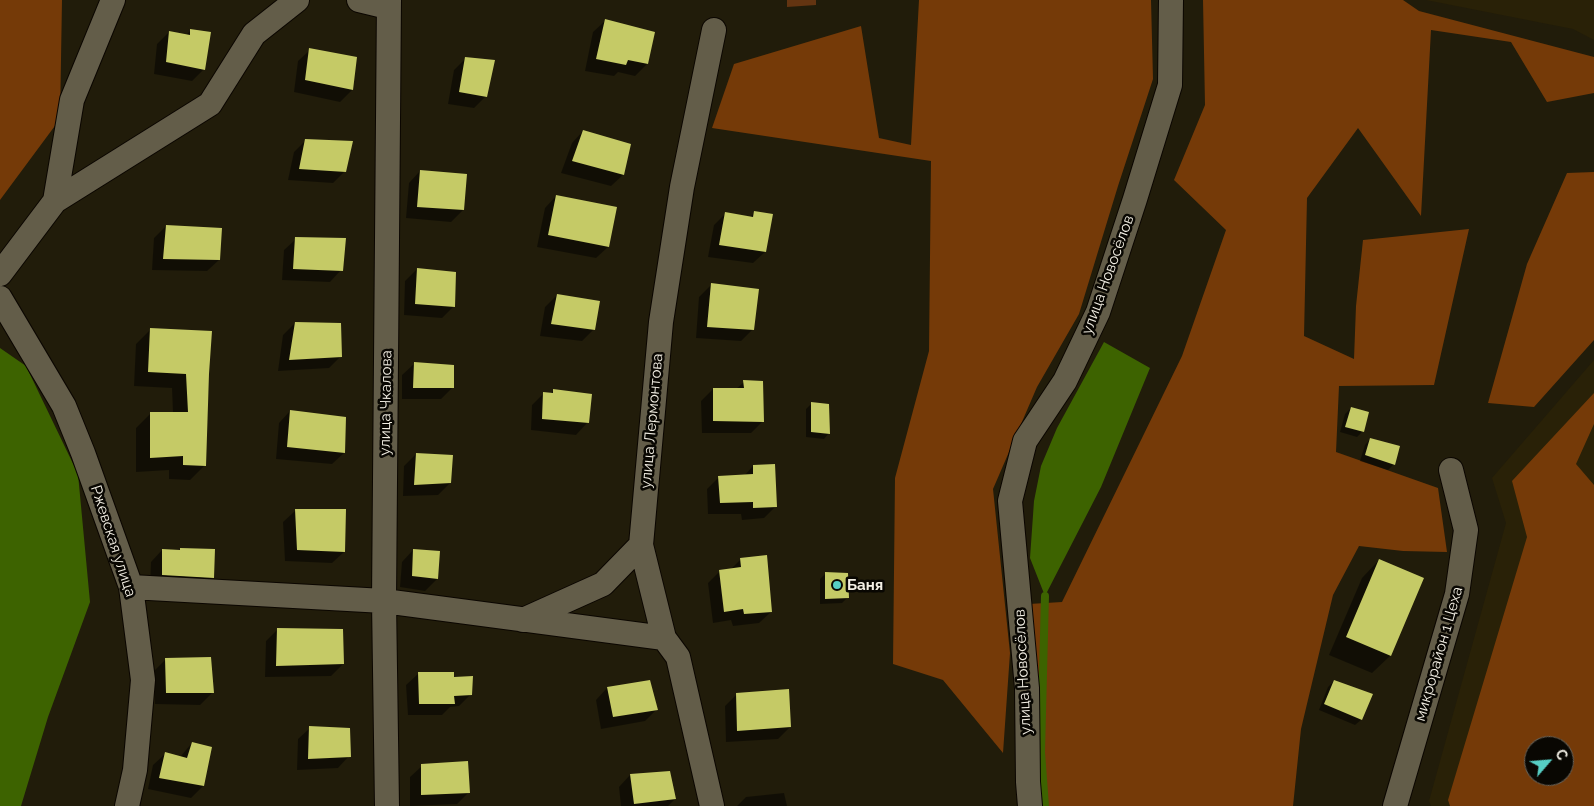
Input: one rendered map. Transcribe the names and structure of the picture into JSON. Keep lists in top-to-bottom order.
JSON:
{
  "streets": {
    "street": [
      "улица Новосёлов",
      "улица Чкалова",
      "улица Лермонтова",
      "Ржевская улица",
      "микрорайон 1 Цеха"
    ]
  },
  "places": ["Баня"],
  "north": "top right"
}
